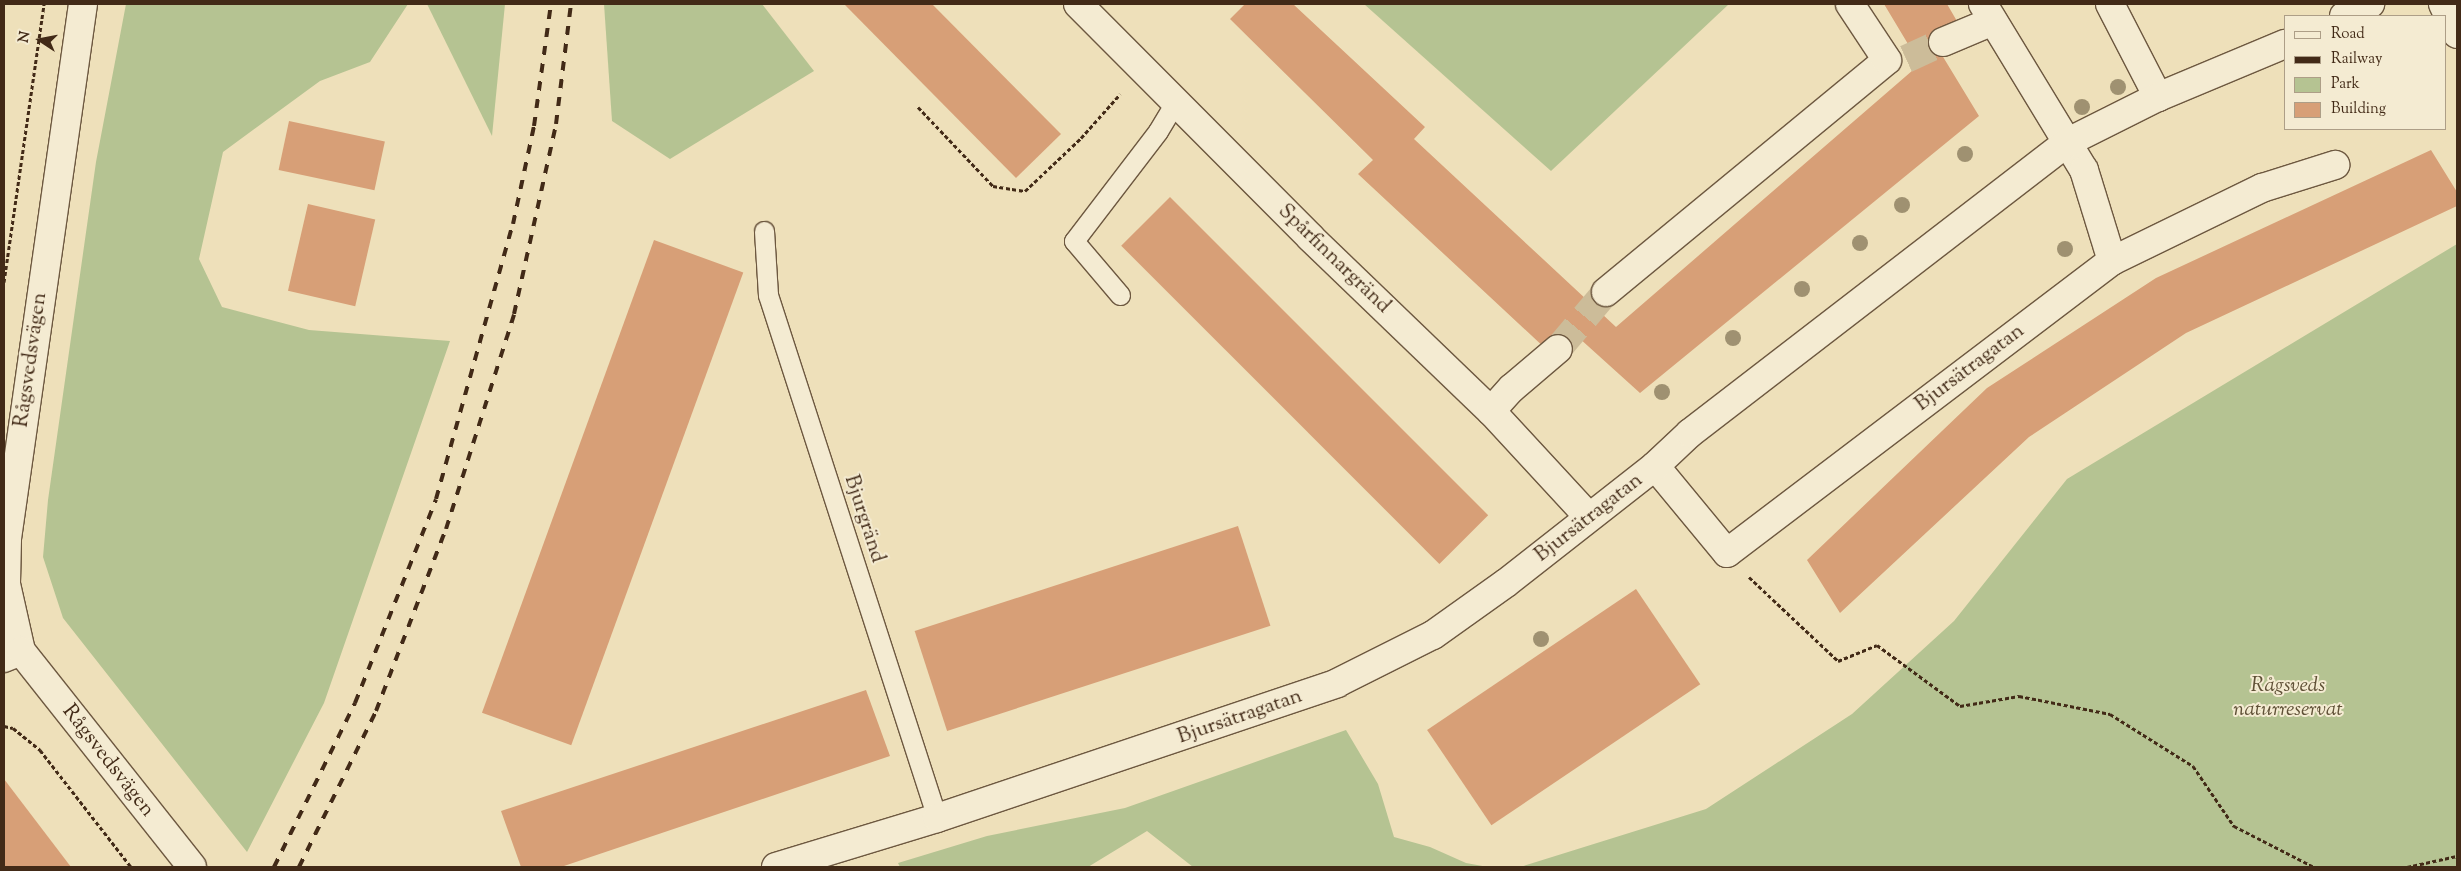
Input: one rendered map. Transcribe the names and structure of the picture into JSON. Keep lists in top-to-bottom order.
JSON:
{
  "streets": {
    "street": ["Spårfinnargränd", "Rågsvedsvägen", "Bjursätragatan"],
    "lane": ["Bjurgränd"]
  },
  "crossings": [
    ["Spårfinnargränd", "Bjursätragatan"],
    ["Bjursätragatan", "Bjurgränd"]
  ],
  "parks": ["Rågsveds naturreservat"],
  "legend": [
    "Road",
    "Railway",
    "Park",
    "Building"
  ],
  "north": "left"
}
